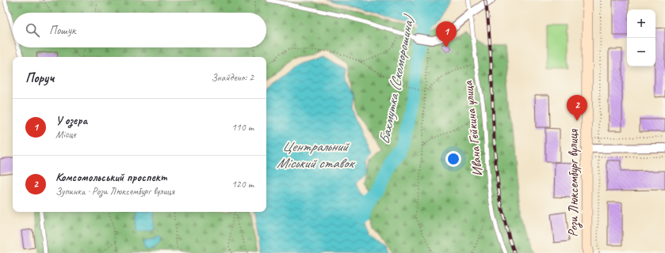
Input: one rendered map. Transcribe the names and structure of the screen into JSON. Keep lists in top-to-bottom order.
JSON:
{
  "streets": {
    "street": ["Рози Люксембург вулиця"],
    "lane": ["Ивана Гейкина улица"]
  },
  "water": ["Бахмутка (Скоморошина)", "Центральний Міський ставок"],
  "page": {
    "map_buttons": ["+", "−"],
    "search": "Пошук",
    "pins": ["1", "2"],
    "heading": ["Поруч", "Знайдено: 2"],
    "list": [
      {
        "mark": "1",
        "name": "У озера",
        "note": "Місце",
        "value": "110 m"
      },
      {
        "mark": "2",
        "name": "Комсомольський проспект",
        "note": "Зупинка · Рози Люксембург вулиця",
        "value": "120 m"
      }
    ]
  }
}
